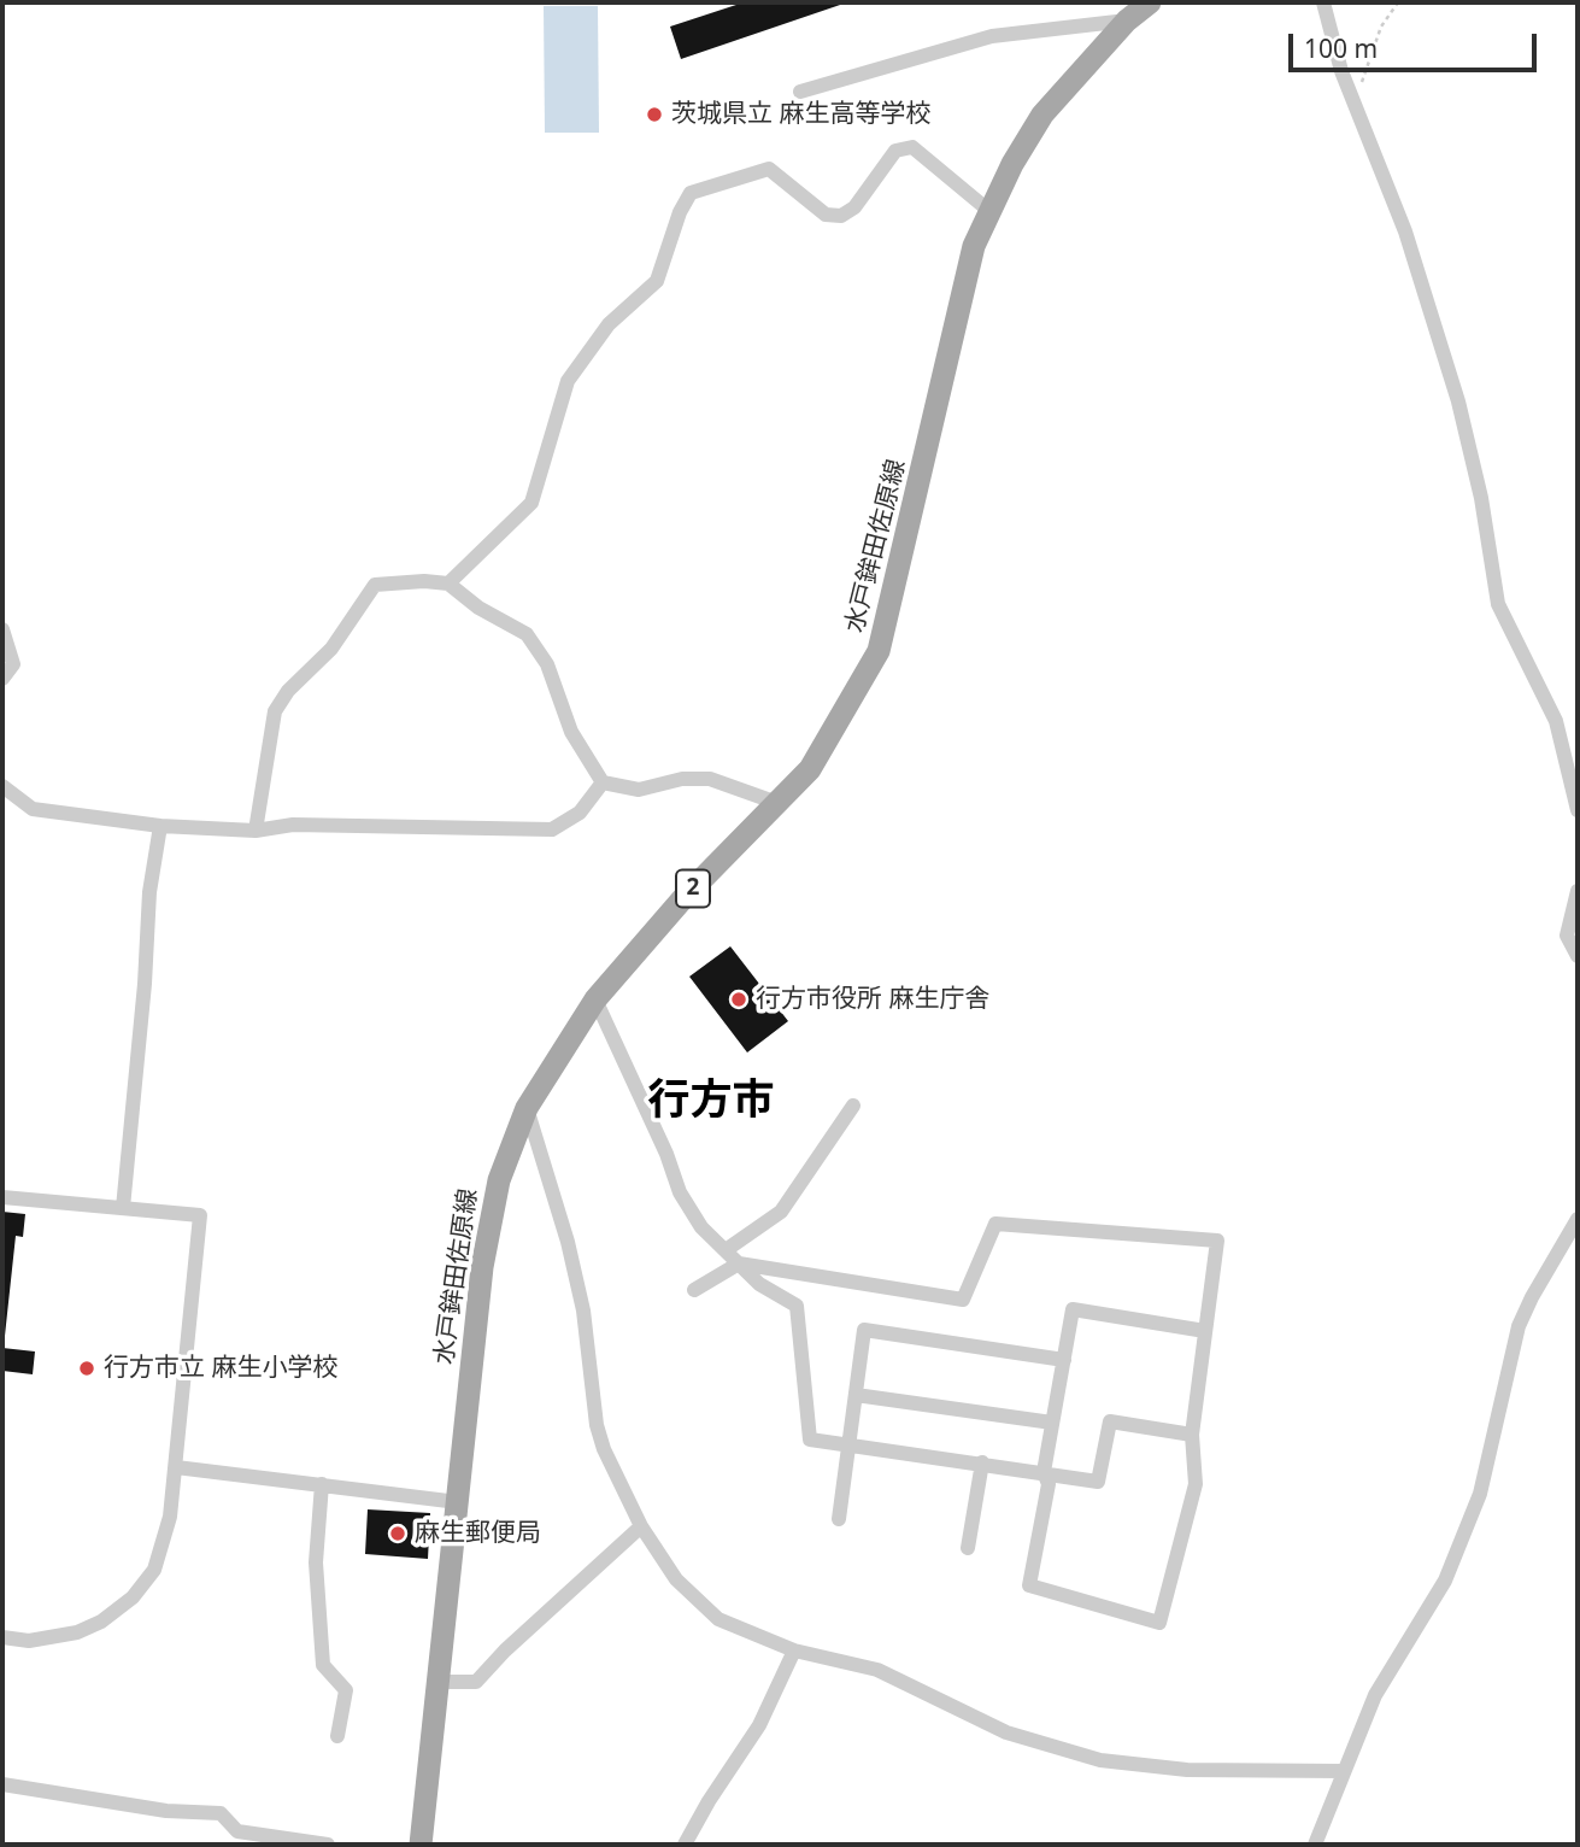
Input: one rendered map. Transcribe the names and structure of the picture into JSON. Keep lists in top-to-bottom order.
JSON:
{
  "streets": {
    "main road": ["水戸鉾田佐原線", "2"]
  },
  "districts": ["行方市"],
  "places": [
    "茨城県立 麻生高等学校",
    "行方市役所 麻生庁舎",
    "行方市立 麻生小学校",
    "麻生郵便局"
  ],
  "scale_bar": "100 m"
}
